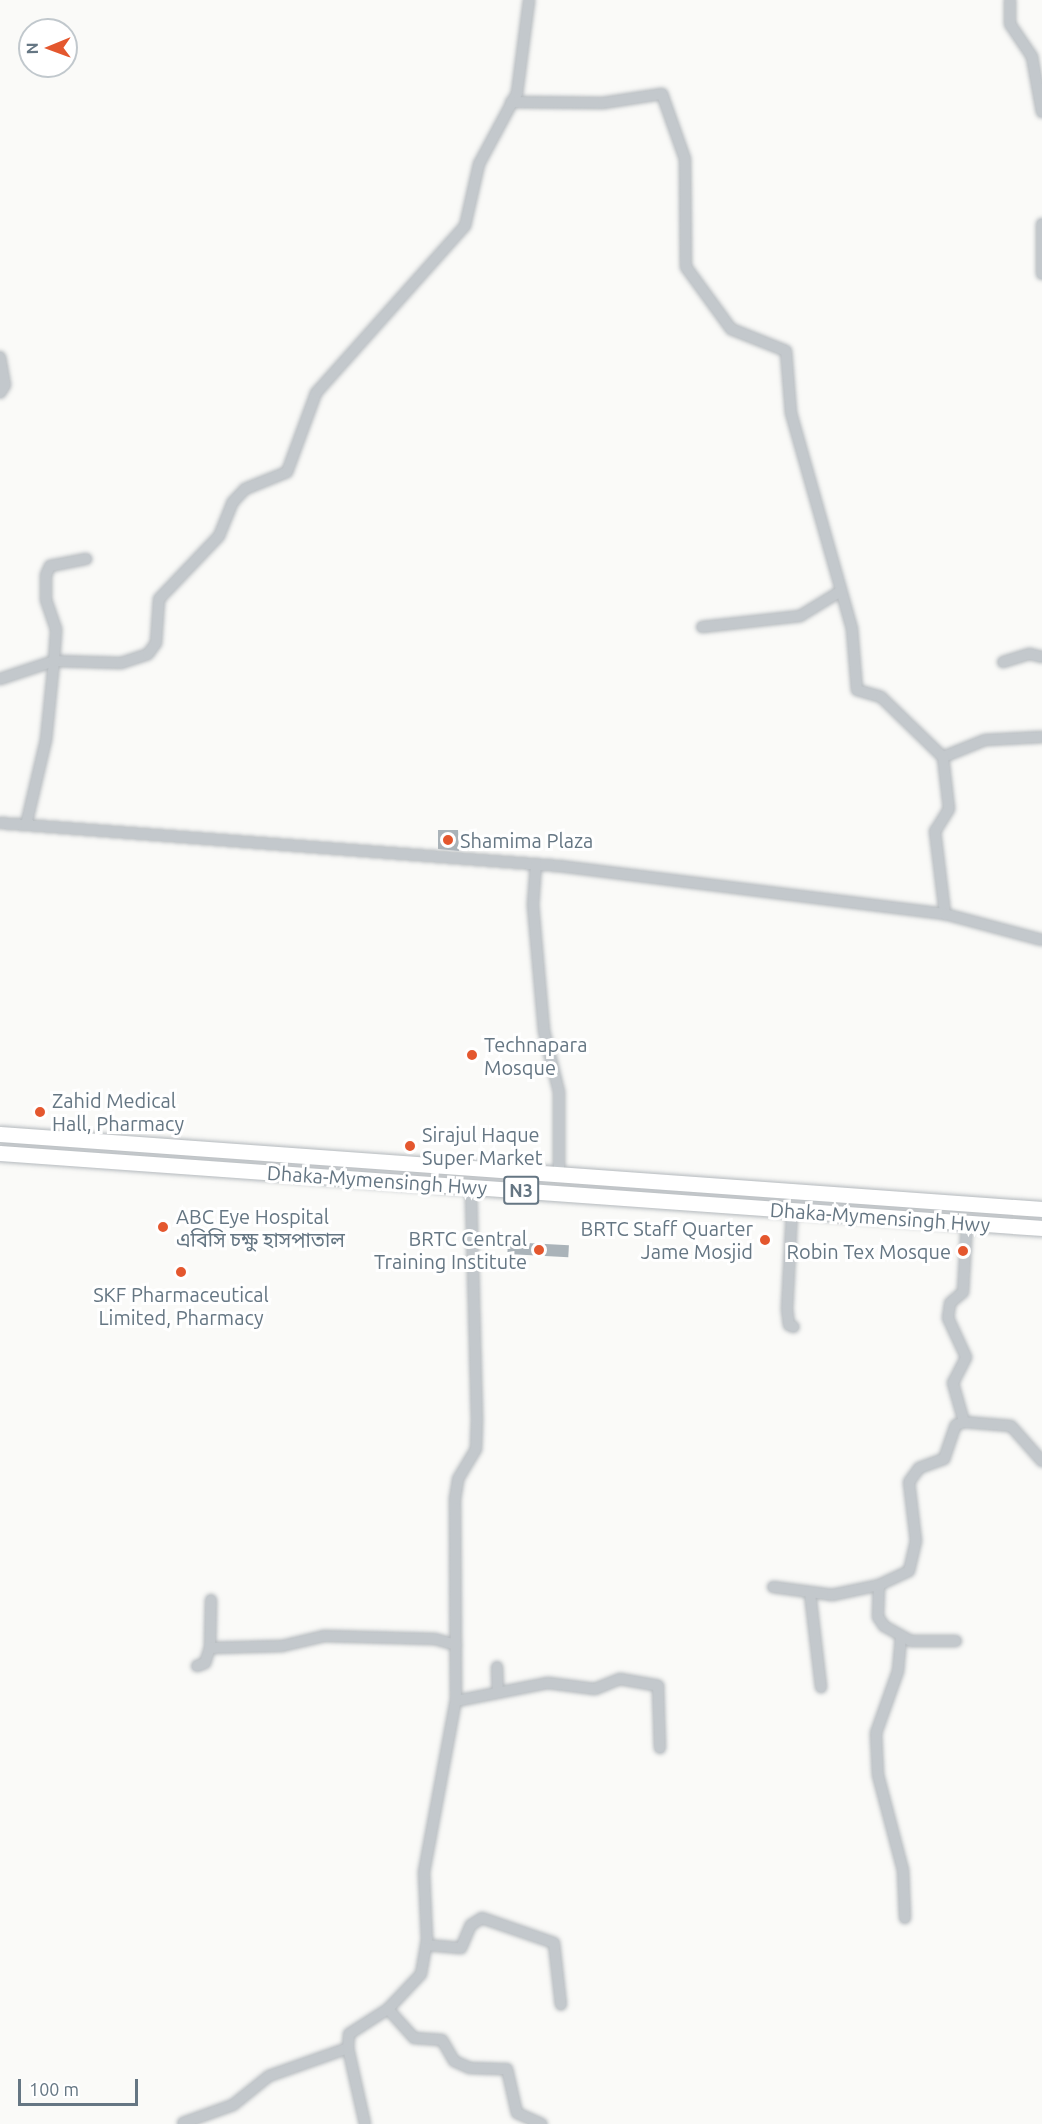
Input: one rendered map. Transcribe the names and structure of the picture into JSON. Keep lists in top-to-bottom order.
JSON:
{
  "streets": {
    "highway": ["Dhaka-Mymensingh Hwy", "N3"]
  },
  "places": [
    "Shamima Plaza",
    "Technapara Mosque",
    "Zahid Medical Hall, Pharmacy",
    "Sirajul Haque Super Market",
    "ABC Eye Hospital এবিসি চক্ষু হাসপাতাল",
    "BRTC Staff Quarter Jame Mosjid",
    "BRTC Central Training Institute",
    "Robin Tex Mosque",
    "SKF Pharmaceutical Limited, Pharmacy"
  ],
  "scale_bar": "100 m",
  "north": "left"
}
